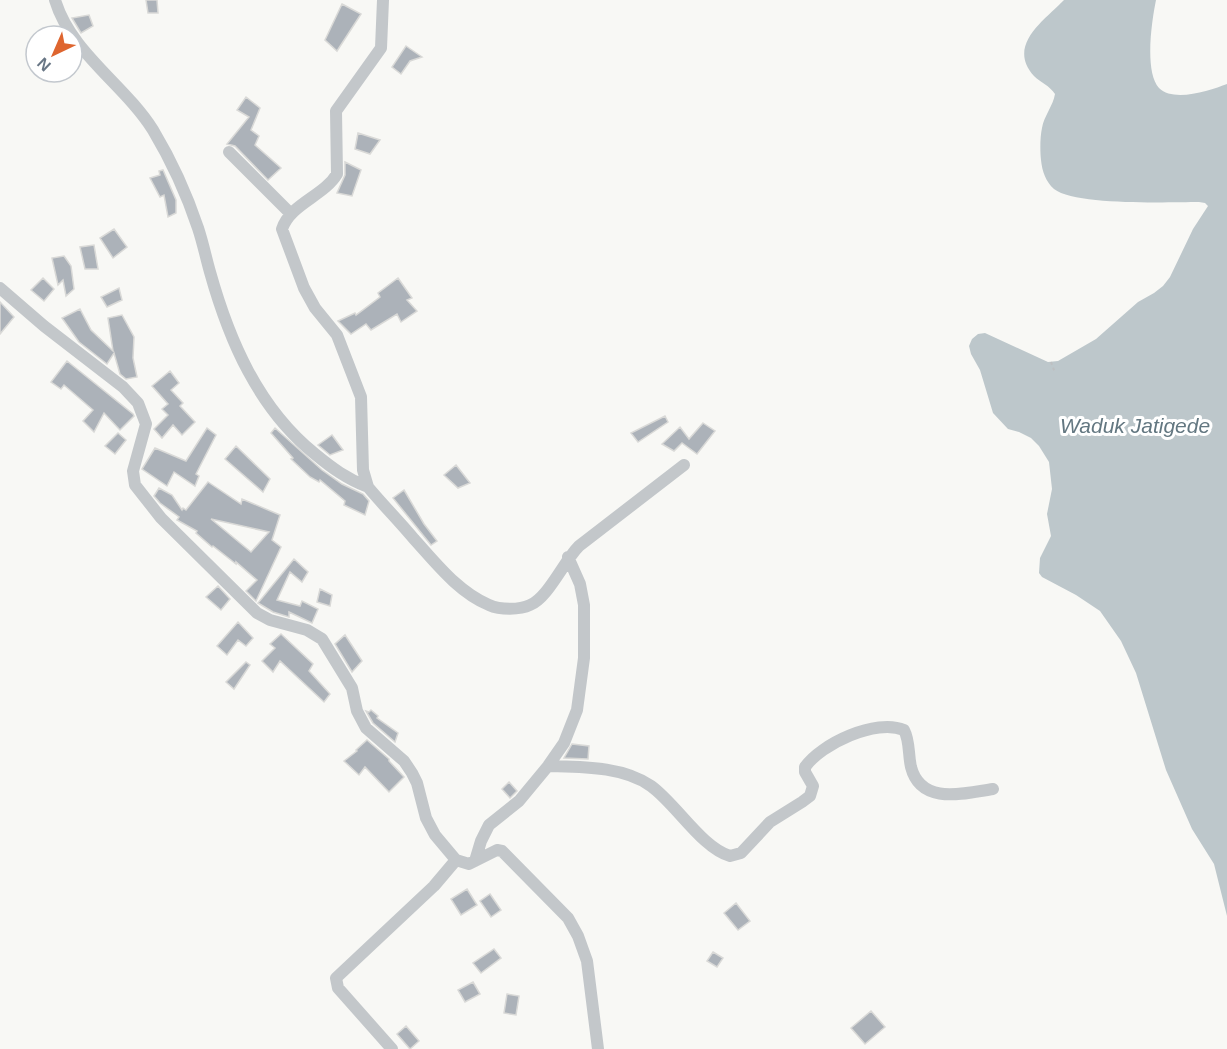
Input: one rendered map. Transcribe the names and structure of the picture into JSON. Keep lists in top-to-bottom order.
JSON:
{
  "water": ["Waduk Jatigede"],
  "north": "bottom left"
}
